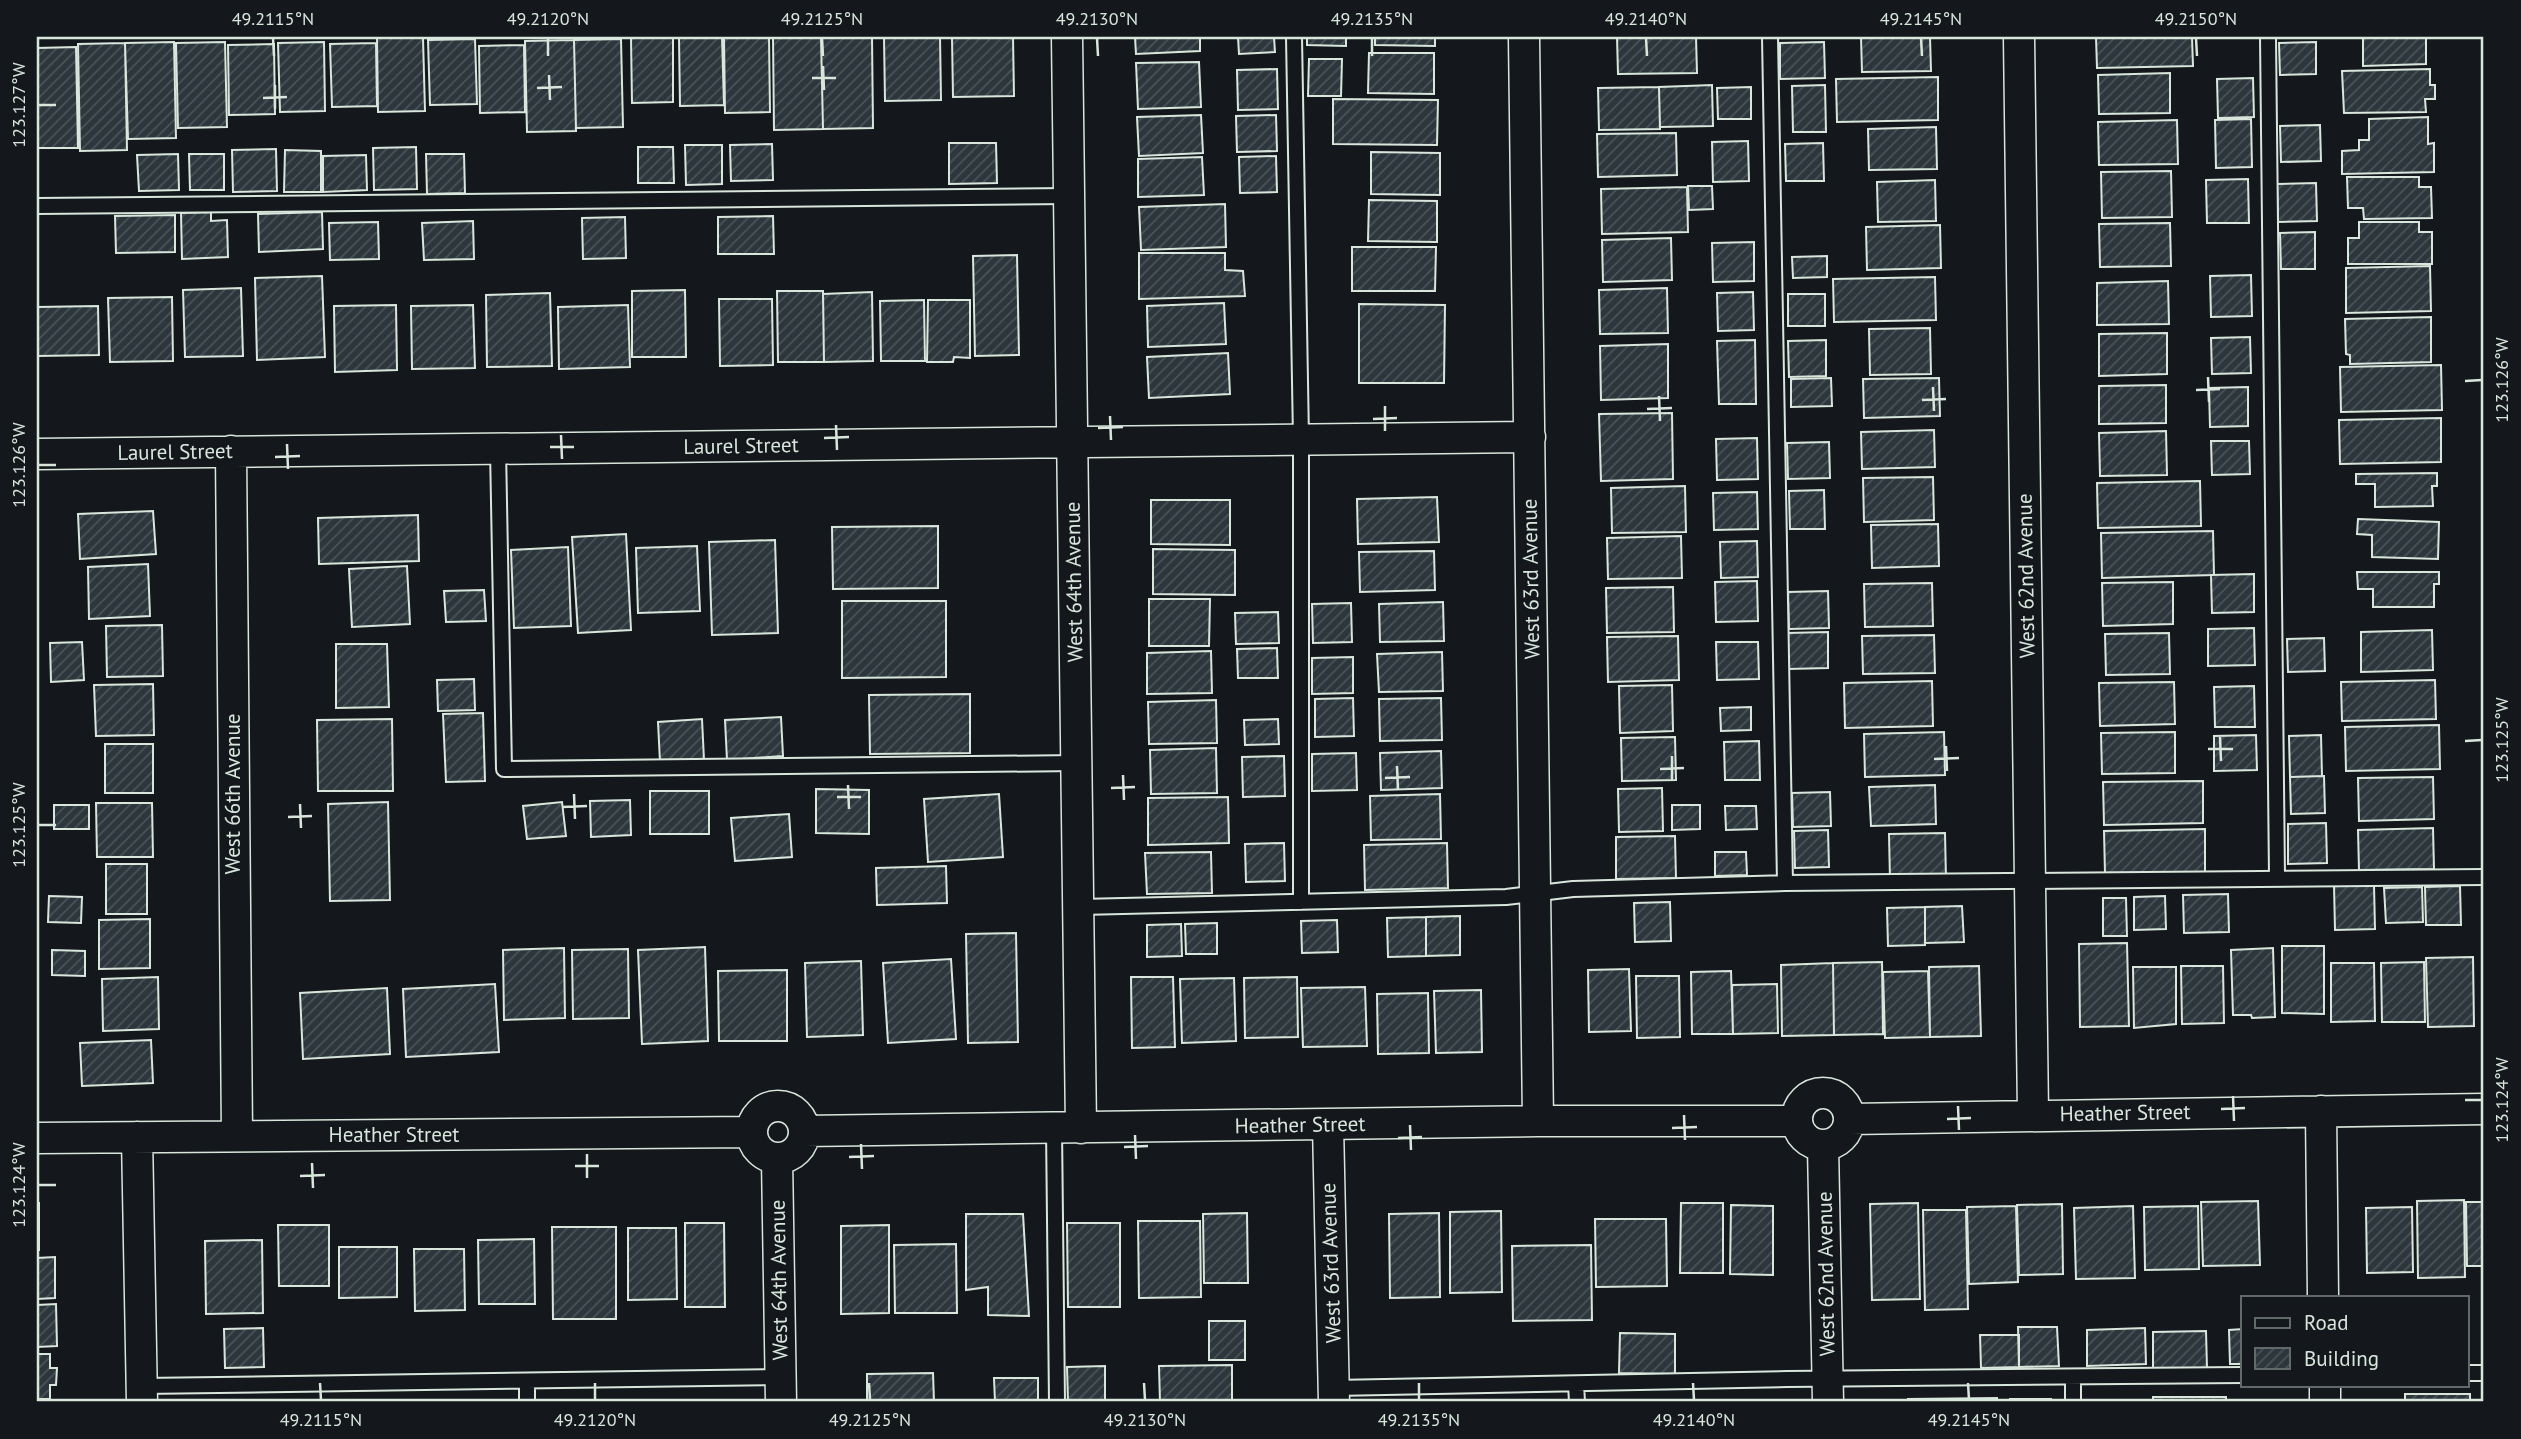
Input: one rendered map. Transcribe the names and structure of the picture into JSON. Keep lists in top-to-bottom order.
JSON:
{
  "streets": {
    "street": [
      "Laurel Street",
      "West 62nd Avenue",
      "West 63rd Avenue",
      "West 64th Avenue",
      "West 66th Avenue",
      "Heather Street"
    ]
  },
  "crossings": [
    ["Laurel Street", "West 63rd Avenue"],
    ["Laurel Street", "West 64th Avenue"],
    ["Laurel Street", "West 66th Avenue"],
    ["West 62nd Avenue", "Heather Street"],
    ["West 63rd Avenue", "Heather Street"],
    ["West 64th Avenue", "Heather Street"],
    ["West 66th Avenue", "Heather Street"]
  ],
  "legend": ["Road", "Building"],
  "coordinates": [
    "49.2115°N",
    "49.2120°N",
    "49.2125°N",
    "49.2130°N",
    "49.2135°N",
    "49.2140°N",
    "49.2145°N",
    "49.2150°N",
    "123.127°W",
    "123.126°W",
    "123.125°W",
    "123.124°W"
  ]
}
